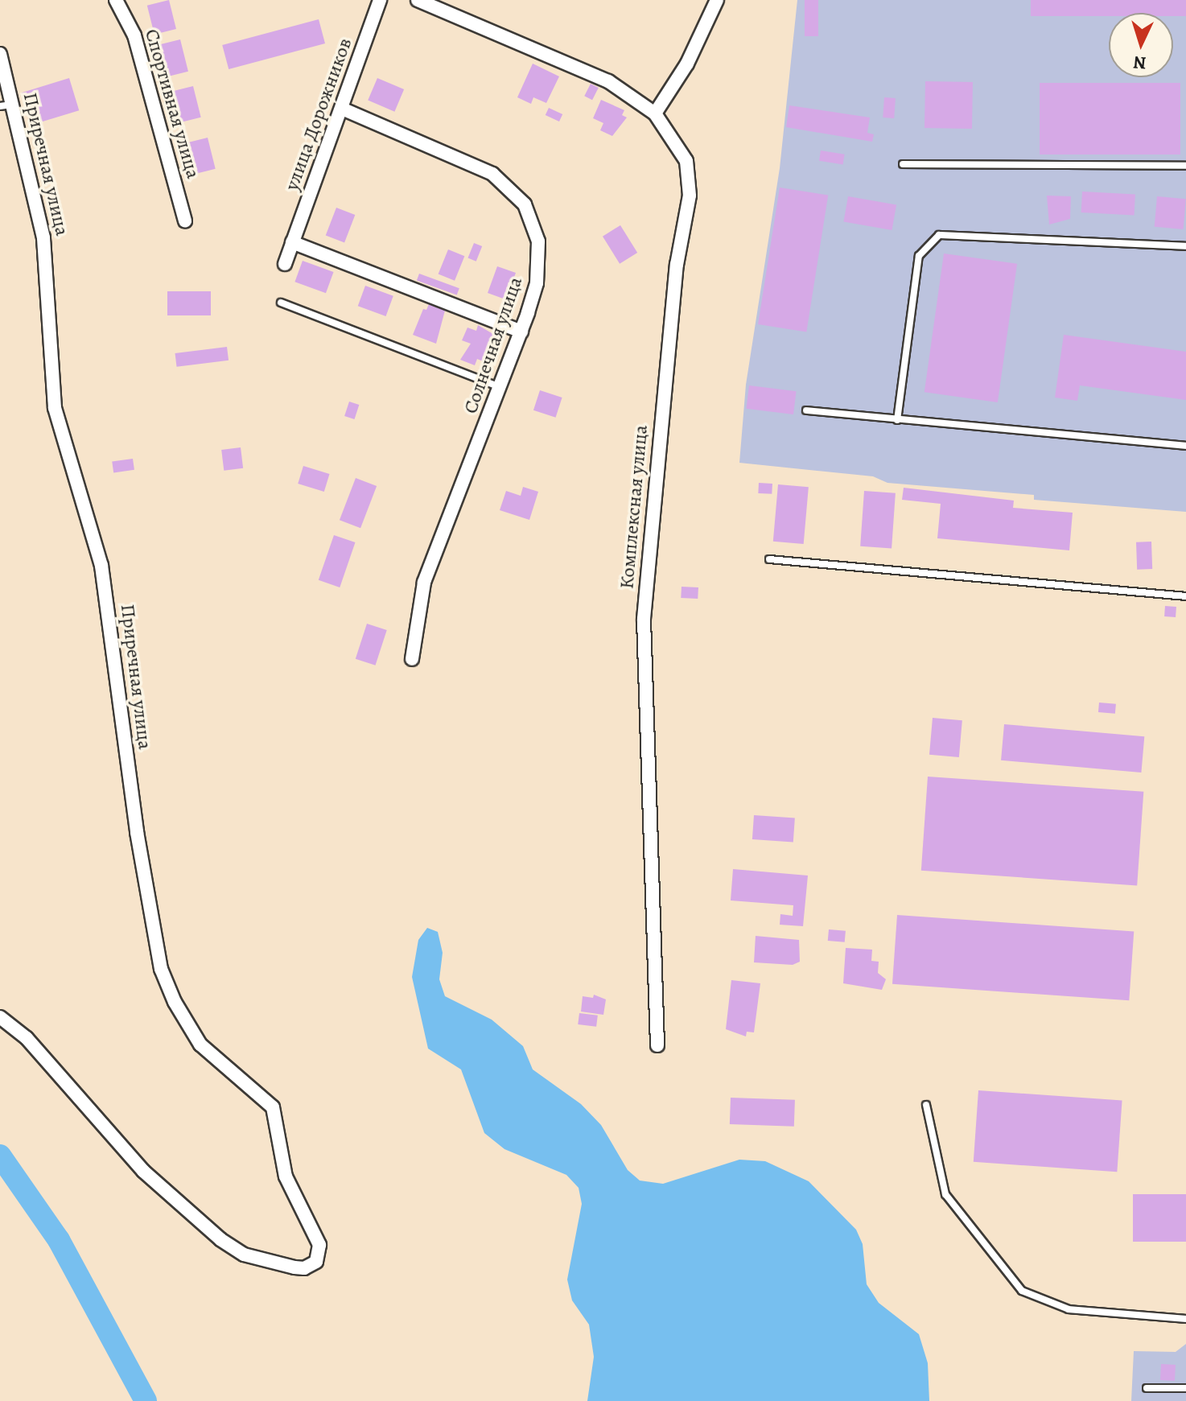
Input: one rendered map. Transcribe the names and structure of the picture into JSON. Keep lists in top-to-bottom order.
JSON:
{
  "streets": {
    "street": [
      "Спортивная улица",
      "улица Дорожников",
      "Приречная улица",
      "Солнечная улица",
      "Комплексная улица"
    ]
  },
  "crossings": [
    ["улица Дорожников", "Солнечная улица"]
  ],
  "north": "bottom"
}
